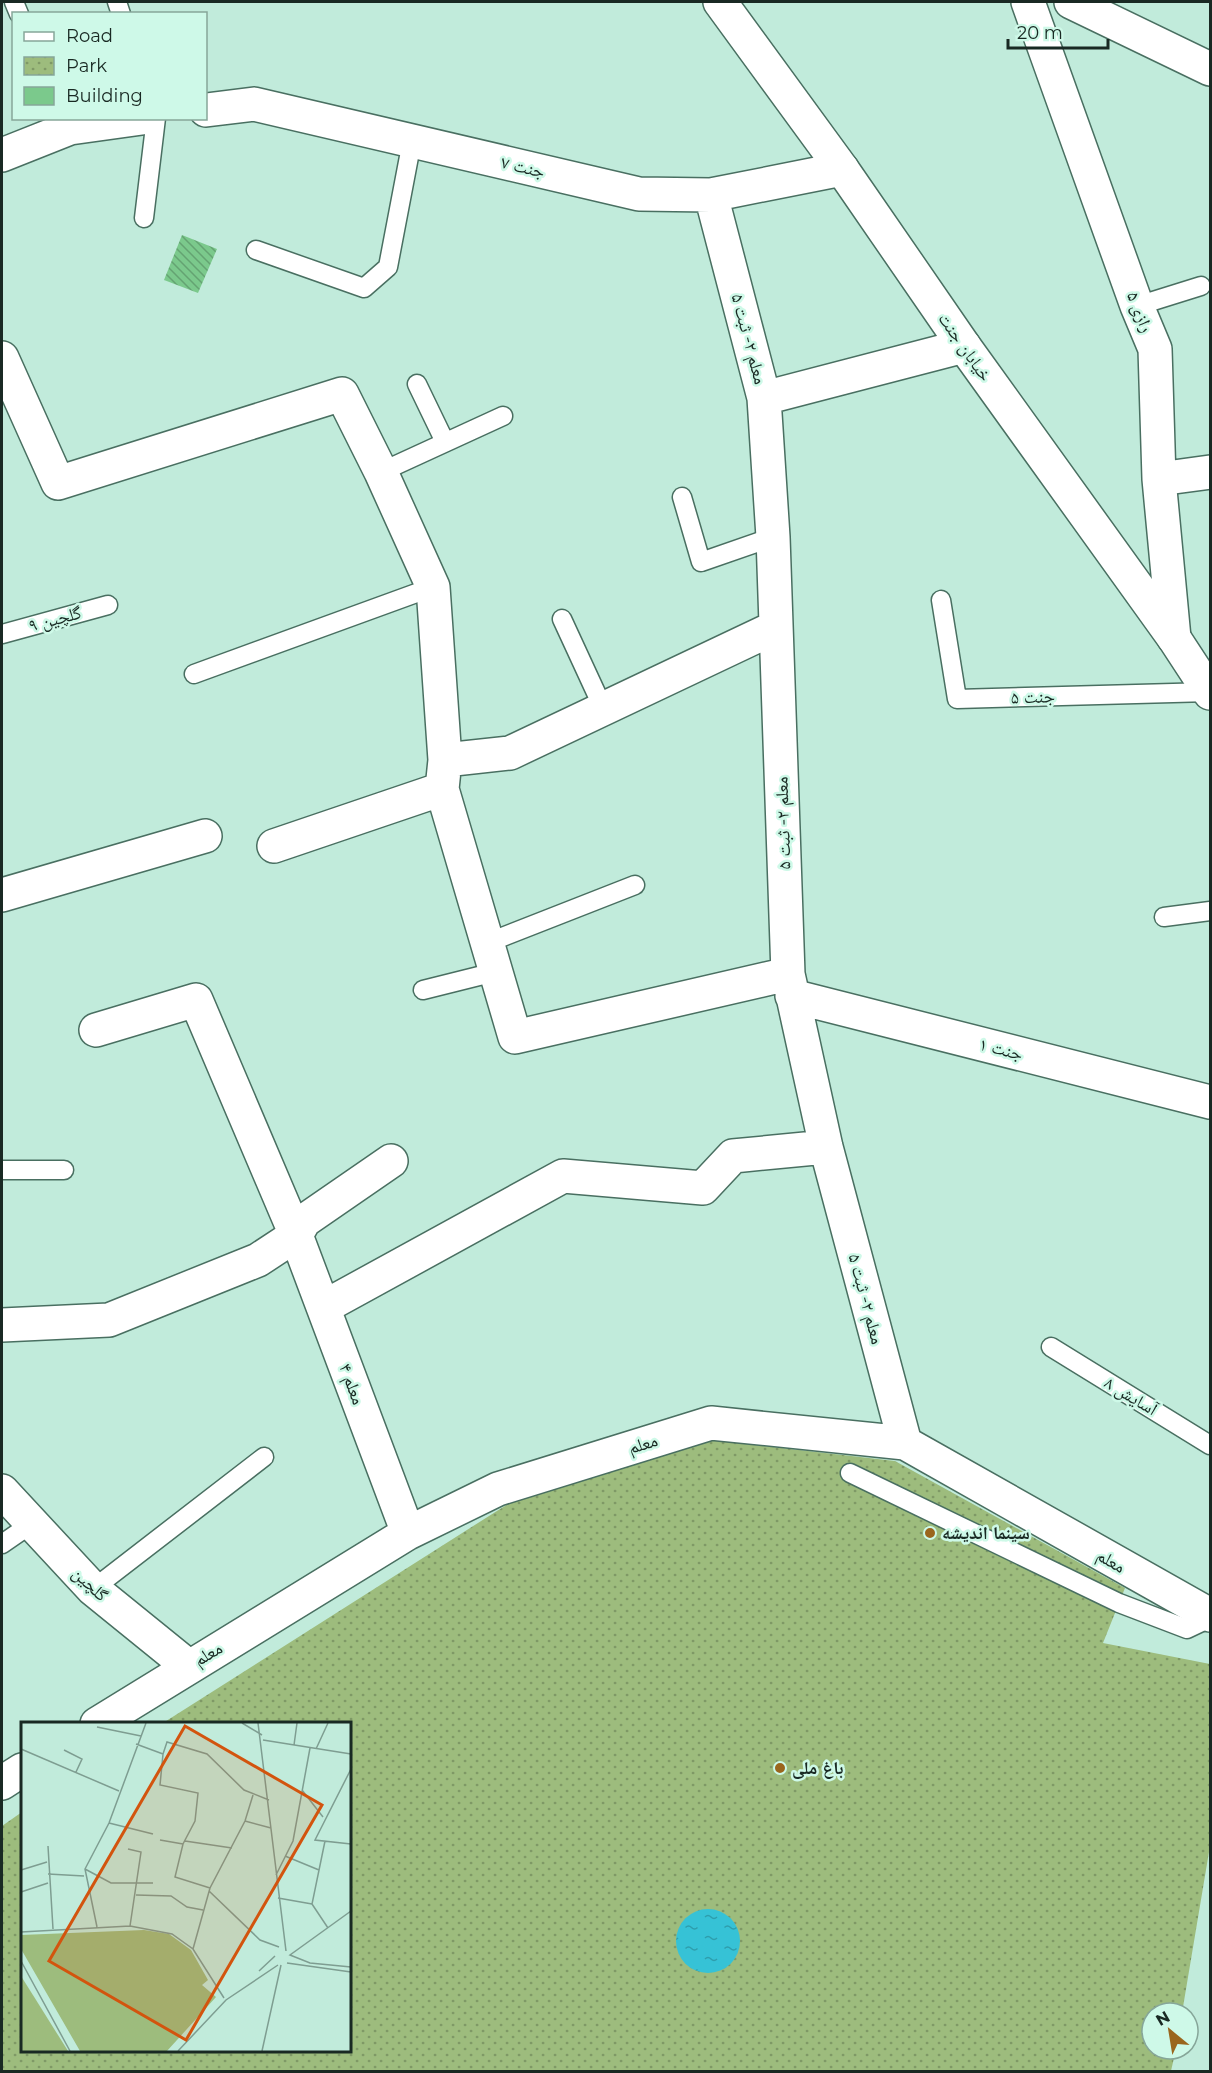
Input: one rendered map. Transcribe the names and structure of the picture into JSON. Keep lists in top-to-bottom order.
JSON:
{
  "streets": {
    "street": [
      "جنت ۷",
      "رازی ۵",
      "معلم ۲- ثبت ۵",
      "خیابان جنت",
      "جنت ۱",
      "معلم ۴",
      "معلم",
      "گلچین"
    ],
    "lane": ["گلچین ۹", "جنت ۵", "آسایش ۸"]
  },
  "crossings": [
    ["جنت ۷", "معلم ۲- ثبت ۵"],
    ["جنت ۷", "خیابان جنت"],
    ["رازی ۵", "خیابان جنت"],
    ["معلم ۲- ثبت ۵", "جنت ۱"],
    ["معلم ۲- ثبت ۵", "معلم"],
    ["خیابان جنت", "جنت ۵"],
    ["معلم ۴", "معلم"],
    ["معلم", "گلچین"]
  ],
  "places": ["سینما اندیشه", "باغ ملی"],
  "legend": ["Road", "Park", "Building"],
  "scale_bar": "20 m",
  "north": "top left"
}
